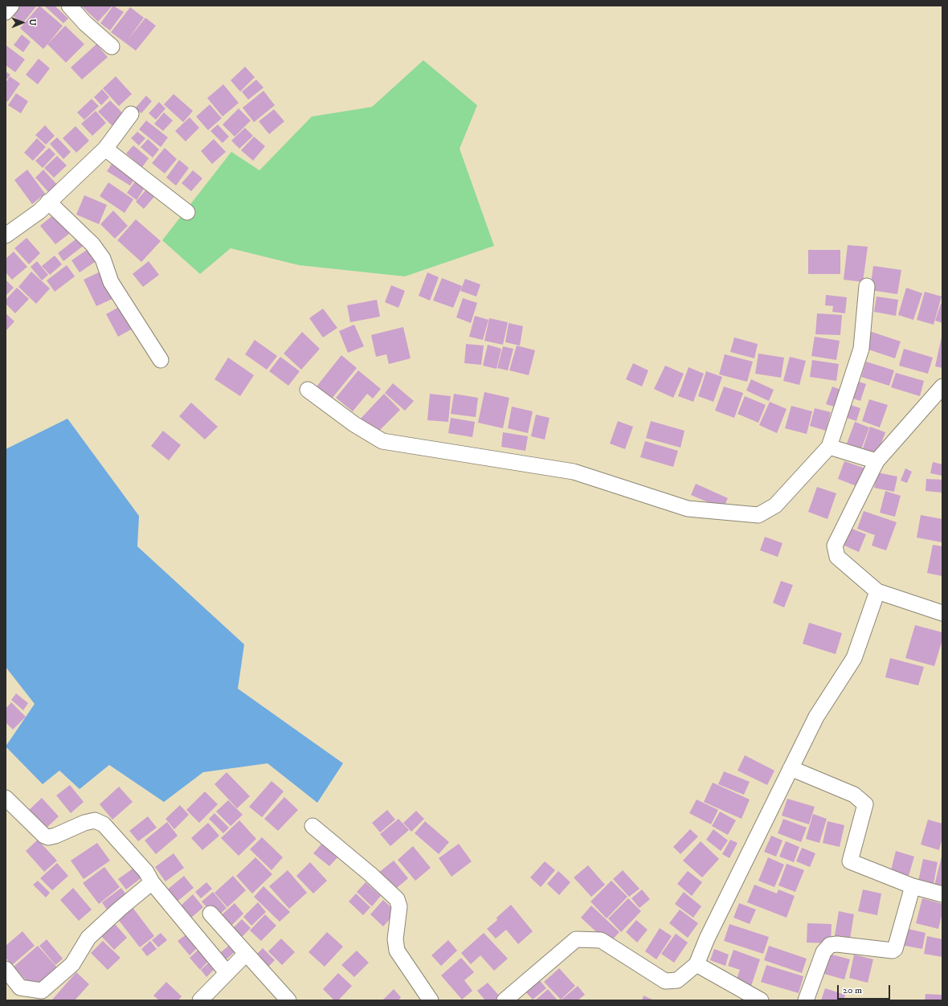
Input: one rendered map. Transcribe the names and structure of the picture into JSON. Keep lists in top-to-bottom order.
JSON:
{
  "scale_bar": "20 m",
  "north": "right"
}
